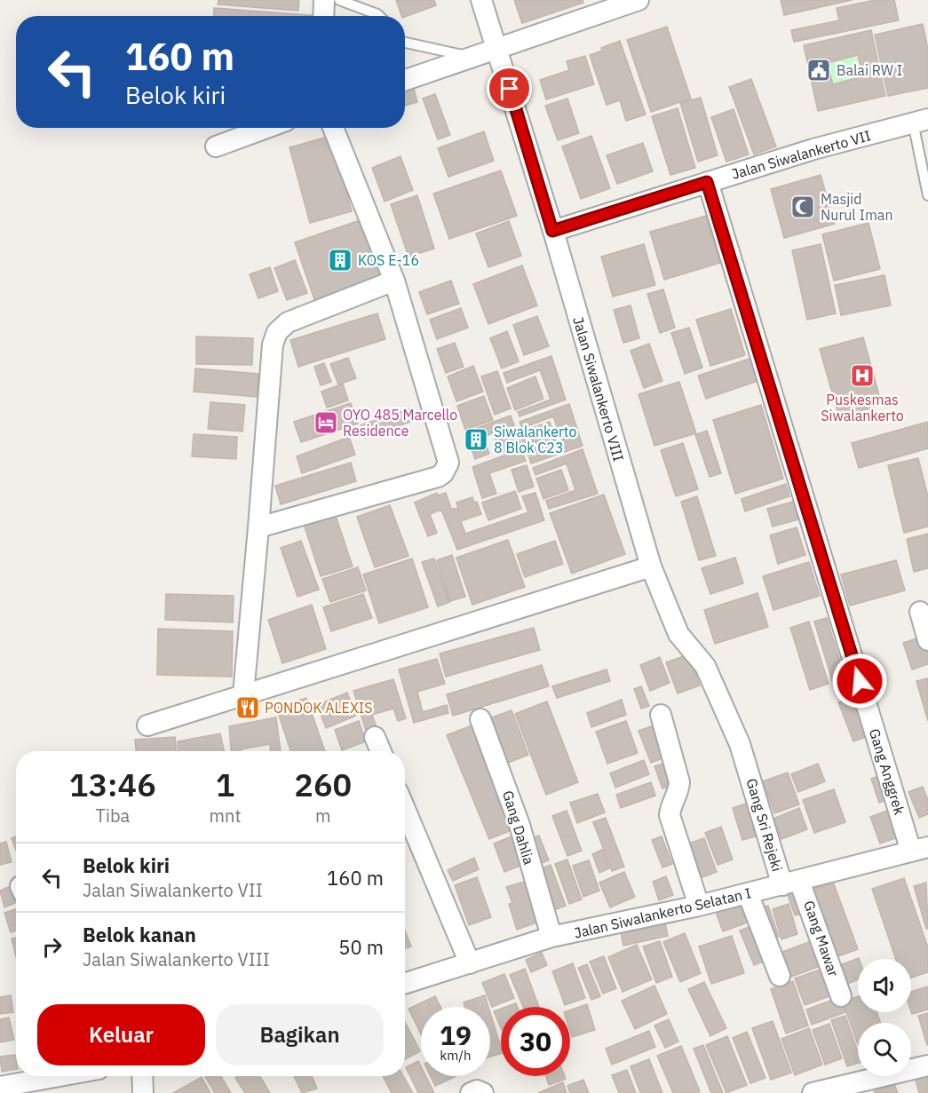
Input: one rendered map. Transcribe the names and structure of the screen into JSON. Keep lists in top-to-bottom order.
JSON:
{
  "streets": {
    "street": [
      "Jalan Siwalankerto VII",
      "Jalan Siwalankerto VIII",
      "Gang Anggrek",
      "Gang Sri Rejeki",
      "Gang Dahlia",
      "Jalan Siwalankerto Selatan I",
      "Gang Mawar"
    ]
  },
  "crossings": [
    ["Jalan Siwalankerto VII", "Jalan Siwalankerto VIII"],
    ["Jalan Siwalankerto VII", "Gang Anggrek"],
    ["Jalan Siwalankerto VIII", "Gang Sri Rejeki"],
    ["Gang Anggrek", "Jalan Siwalankerto Selatan I"],
    ["Gang Sri Rejeki", "Jalan Siwalankerto Selatan I"],
    ["Gang Sri Rejeki", "Gang Mawar"],
    ["Gang Dahlia", "Jalan Siwalankerto Selatan I"],
    ["Jalan Siwalankerto Selatan I", "Gang Mawar"]
  ],
  "places": {
    "public building": ["Balai RW I"],
    "mosque": ["Masjid Nurul Iman"],
    "building": ["KOS E-16", "Siwalankerto 8 Blok C23"],
    "hospital": ["Puskesmas Siwalankerto"],
    "hotel": ["OYO 485 Marcello Residence"],
    "restaurant": ["PONDOK ALEXIS"]
  },
  "page": {
    "turn": ["160 m", "Belok kiri"],
    "eta": [
      "13:46",
      "Tiba",
      "1",
      "mnt",
      "260",
      "m"
    ],
    "list": [
      {
        "name": "Belok kiri",
        "note": "Jalan Siwalankerto VII",
        "value": "160 m"
      },
      {
        "name": "Belok kanan",
        "note": "Jalan Siwalankerto VIII",
        "value": "50 m"
      }
    ],
    "buttons": ["Keluar", "Bagikan"],
    "speed": "19 km/h",
    "limit": "30"
  }
}
